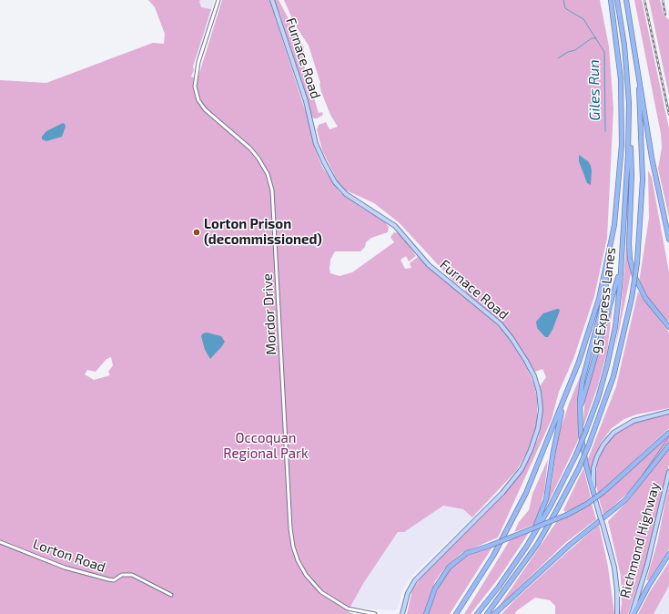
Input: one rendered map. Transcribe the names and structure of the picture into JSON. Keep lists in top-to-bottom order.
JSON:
{
  "streets": {
    "highway": ["95 Express Lanes"],
    "main road": ["Furnace Road", "Richmond Highway"],
    "street": ["Mordor Drive", "Lorton Road"]
  },
  "water": ["Giles Run"],
  "parks": ["Occoquan Regional Park"],
  "places": ["Lorton Prison (decommissioned)"]
}
